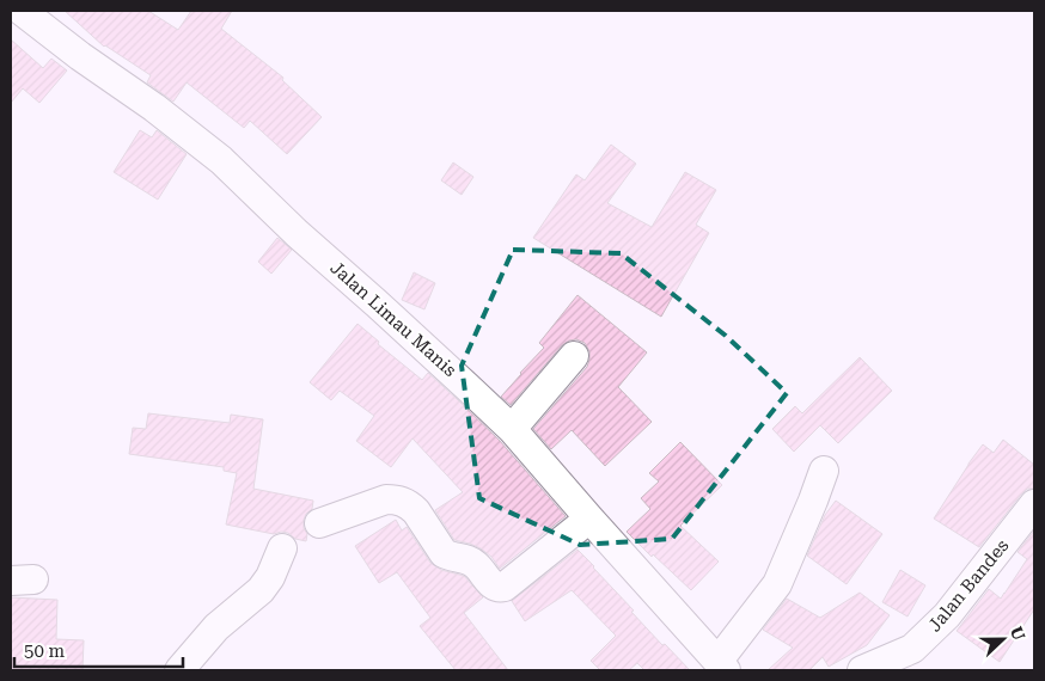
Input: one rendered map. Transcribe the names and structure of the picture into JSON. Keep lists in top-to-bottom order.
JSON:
{
  "streets": {
    "street": ["Jalan Limau Manis", "Jalan Bandes"]
  },
  "scale_bar": "50 m",
  "north": "right"
}
